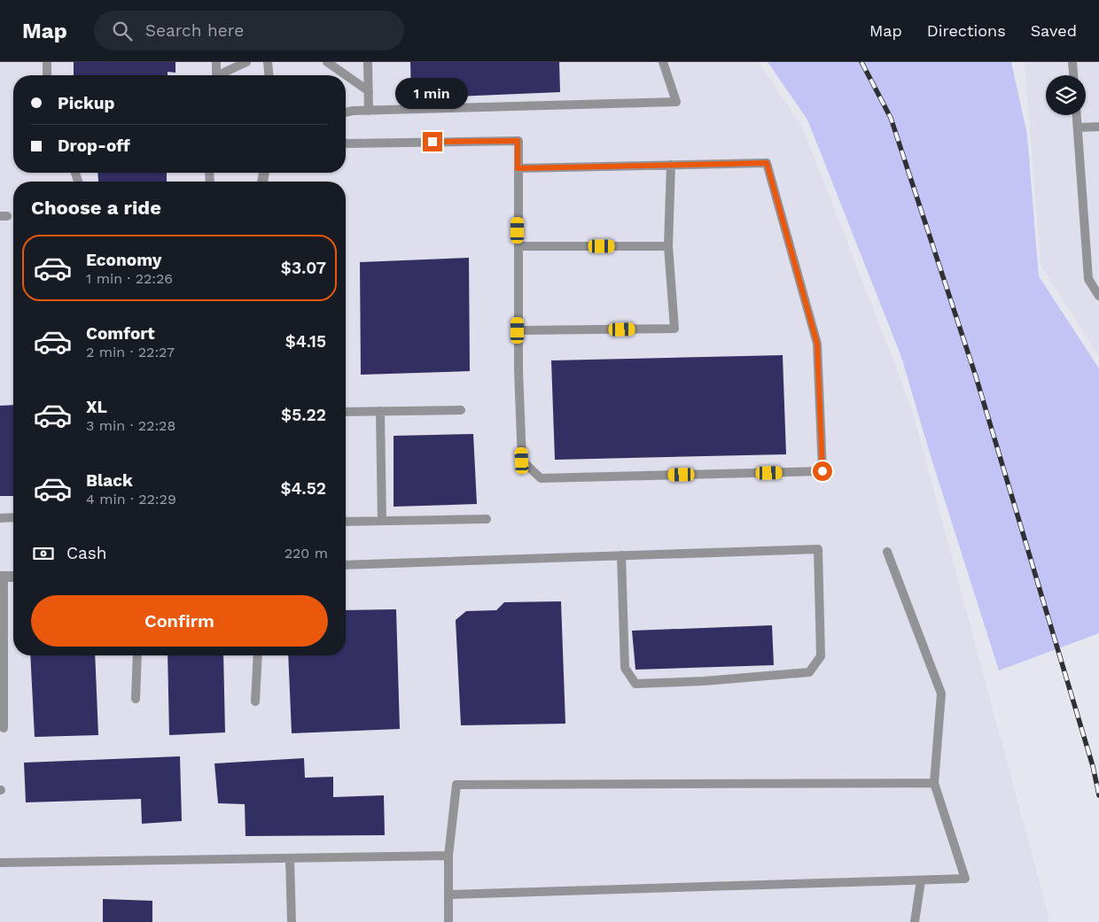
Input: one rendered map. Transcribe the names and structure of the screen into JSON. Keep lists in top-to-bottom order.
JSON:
{
  "page": {
    "header": "Map",
    "search": "Search here",
    "nav": ["Map", "Directions", "Saved"],
    "banner": ["Pickup", "Drop-off"],
    "bubble": "1 min",
    "heading": "Choose a ride",
    "list": [
      {
        "name": "Economy",
        "note": "1 min · 22:26",
        "value": "$3.07"
      },
      {
        "name": "Comfort",
        "note": "2 min · 22:27",
        "value": "$4.15"
      },
      {
        "name": "XL",
        "note": "3 min · 22:28",
        "value": "$5.22"
      },
      {
        "name": "Black",
        "note": "4 min · 22:29",
        "value": "$4.52"
      }
    ],
    "pay": ["Cash", "220 m"],
    "buttons": "Confirm"
  }
}
